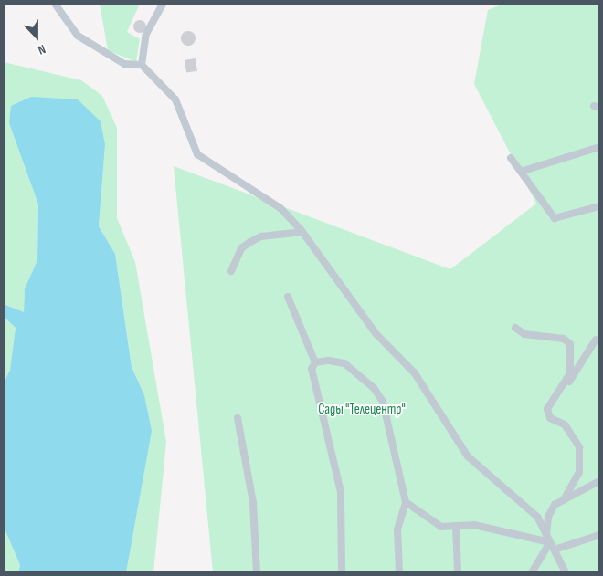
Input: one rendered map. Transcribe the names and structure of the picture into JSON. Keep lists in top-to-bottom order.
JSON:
{
  "parks": ["Сады \"Телецентр\""],
  "north": "bottom"
}
